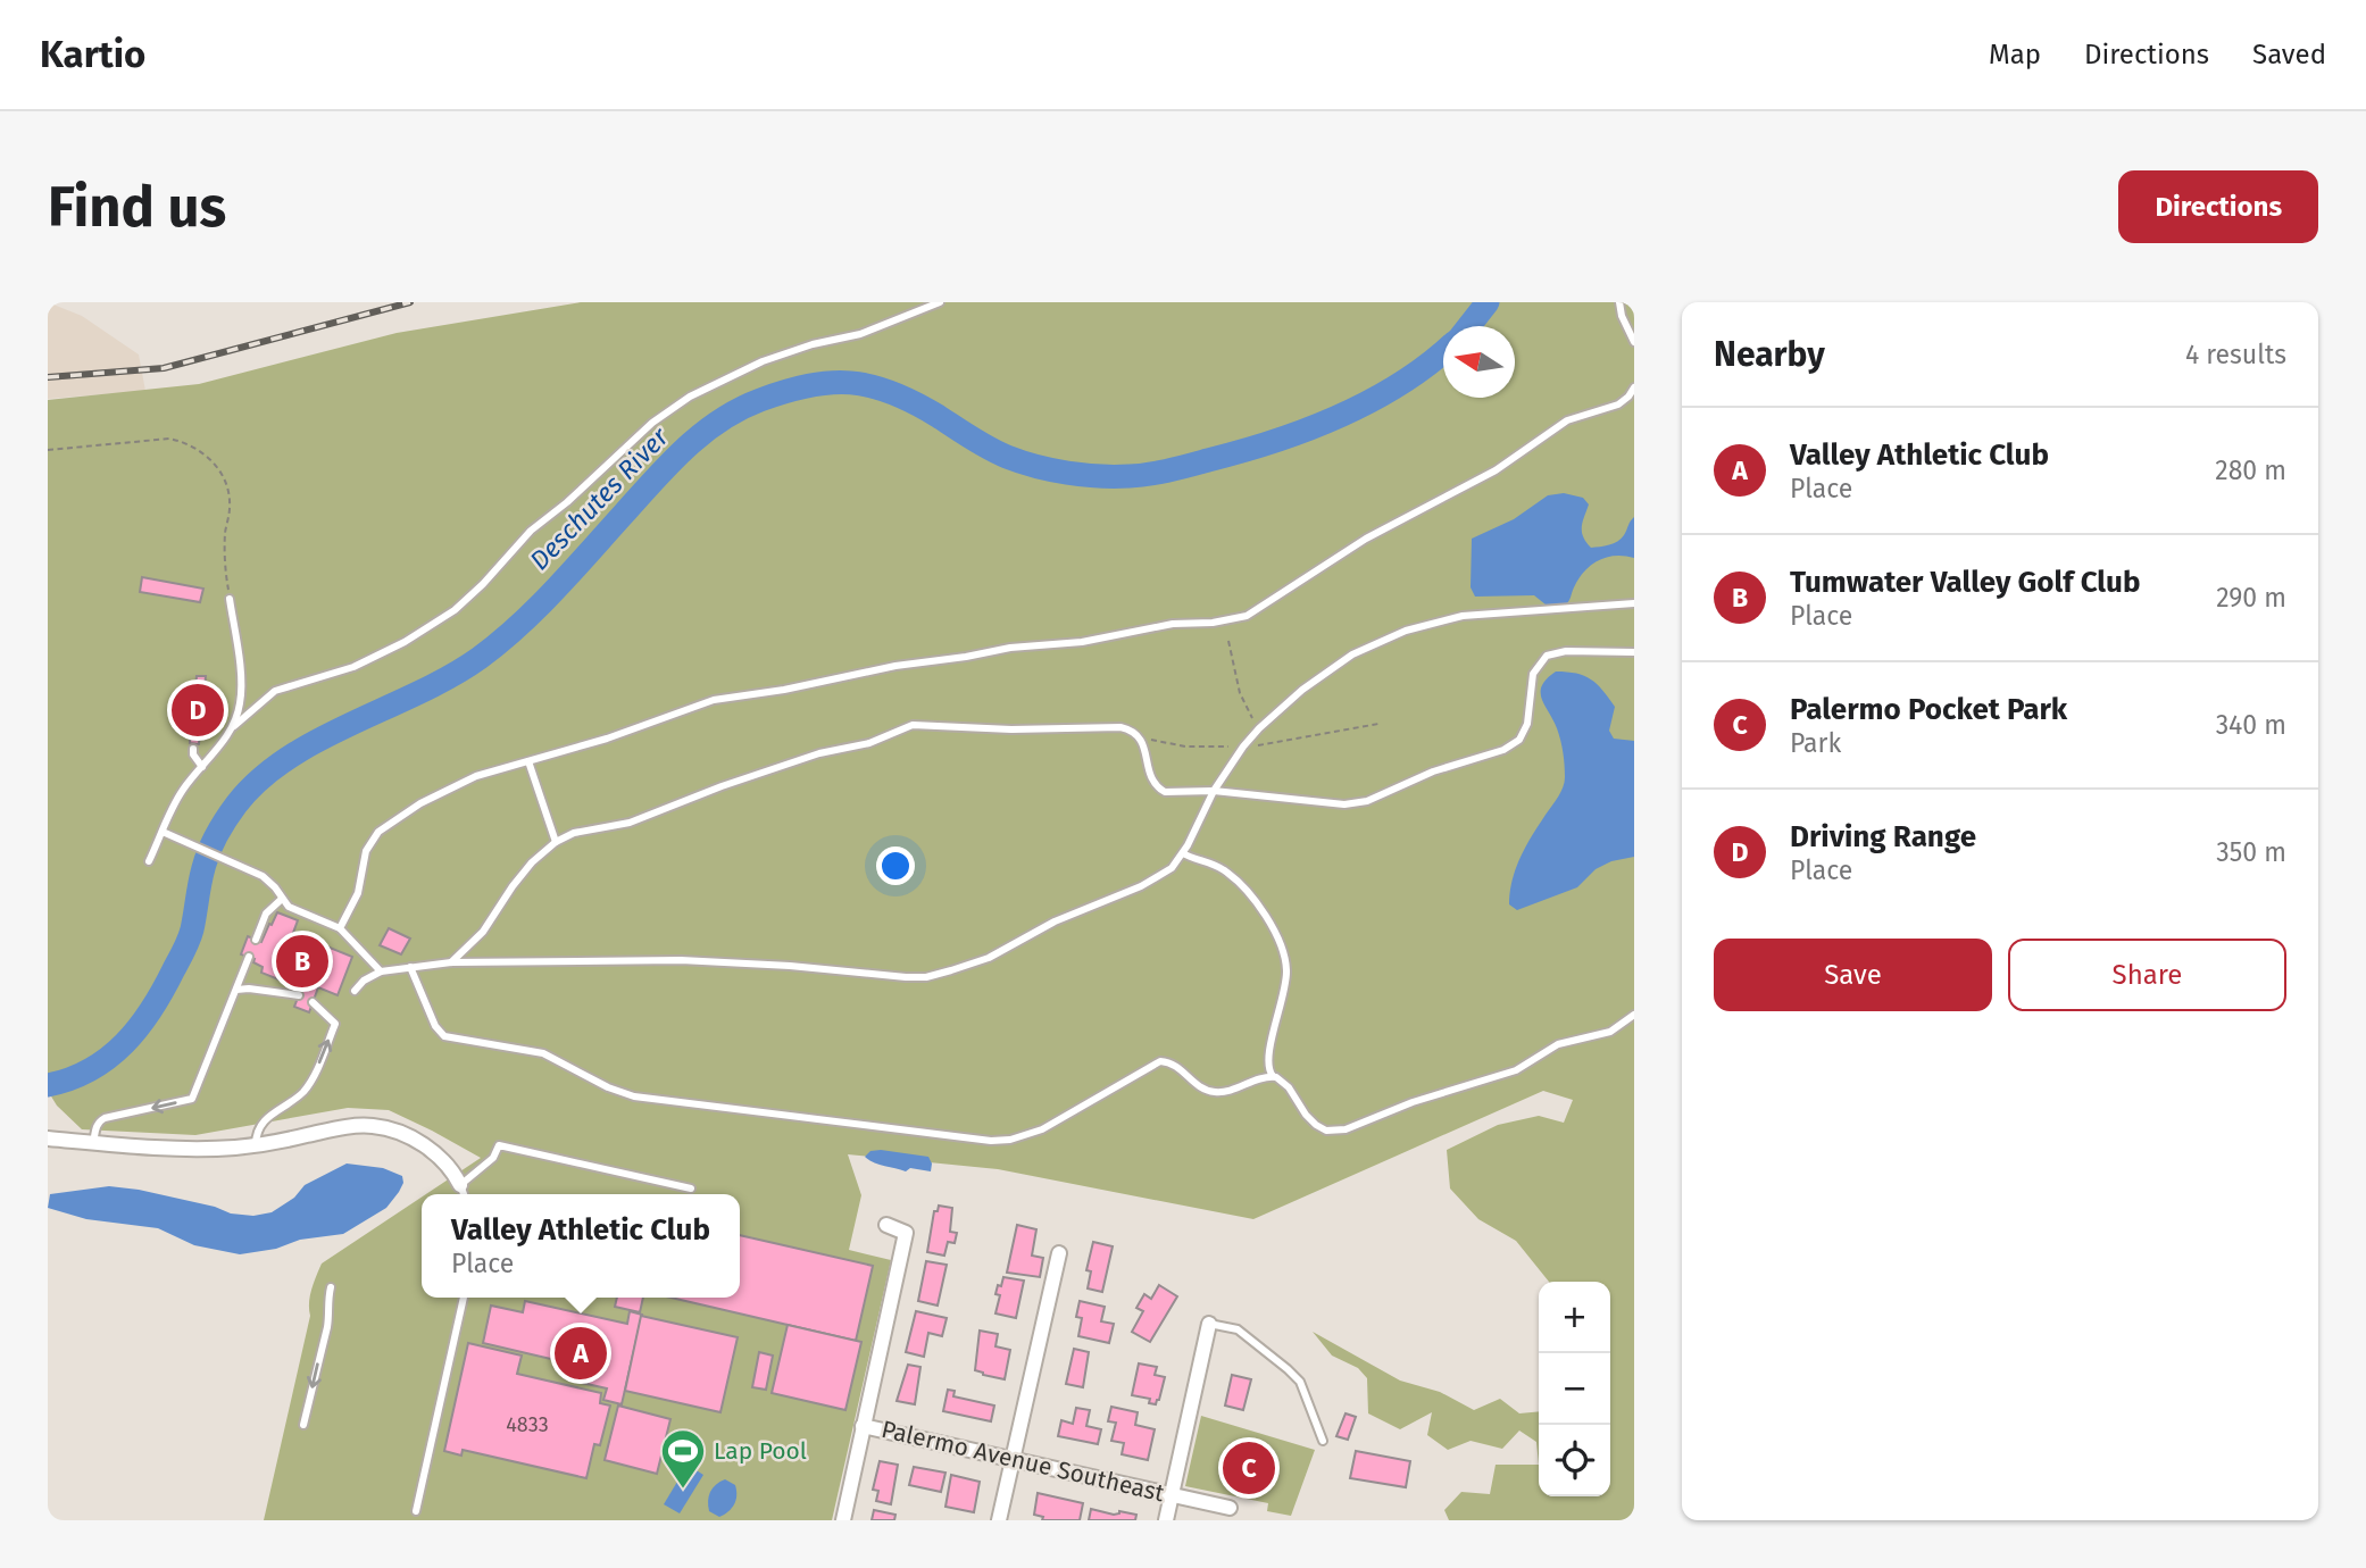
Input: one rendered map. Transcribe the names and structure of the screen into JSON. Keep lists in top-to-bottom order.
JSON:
{
  "streets": {
    "street": ["Palermo Avenue Southeast"]
  },
  "water": ["Deschutes River"],
  "places": {
    "sports": ["Lap Pool"]
  },
  "house_numbers": ["4833"],
  "north": "left",
  "page": {
    "header": "Kartio",
    "nav": ["Map", "Directions", "Saved"],
    "buttons": [
      "Directions",
      ["Save", "Share"]
    ],
    "title": "Find us",
    "heading": ["Nearby", "4 results"],
    "list": [
      {
        "mark": "A",
        "name": "Valley Athletic Club",
        "note": "Place",
        "value": "280 m"
      },
      {
        "mark": "B",
        "name": "Tumwater Valley Golf Club",
        "note": "Place",
        "value": "290 m"
      },
      {
        "mark": "C",
        "name": "Palermo Pocket Park",
        "note": "Park",
        "value": "340 m"
      },
      {
        "mark": "D",
        "name": "Driving Range",
        "note": "Place",
        "value": "350 m"
      }
    ],
    "pins": [
      "D",
      "B",
      "A",
      "C"
    ],
    "popup": ["Valley Athletic Club", "Place"],
    "map_buttons": ["+", "−"]
  }
}
